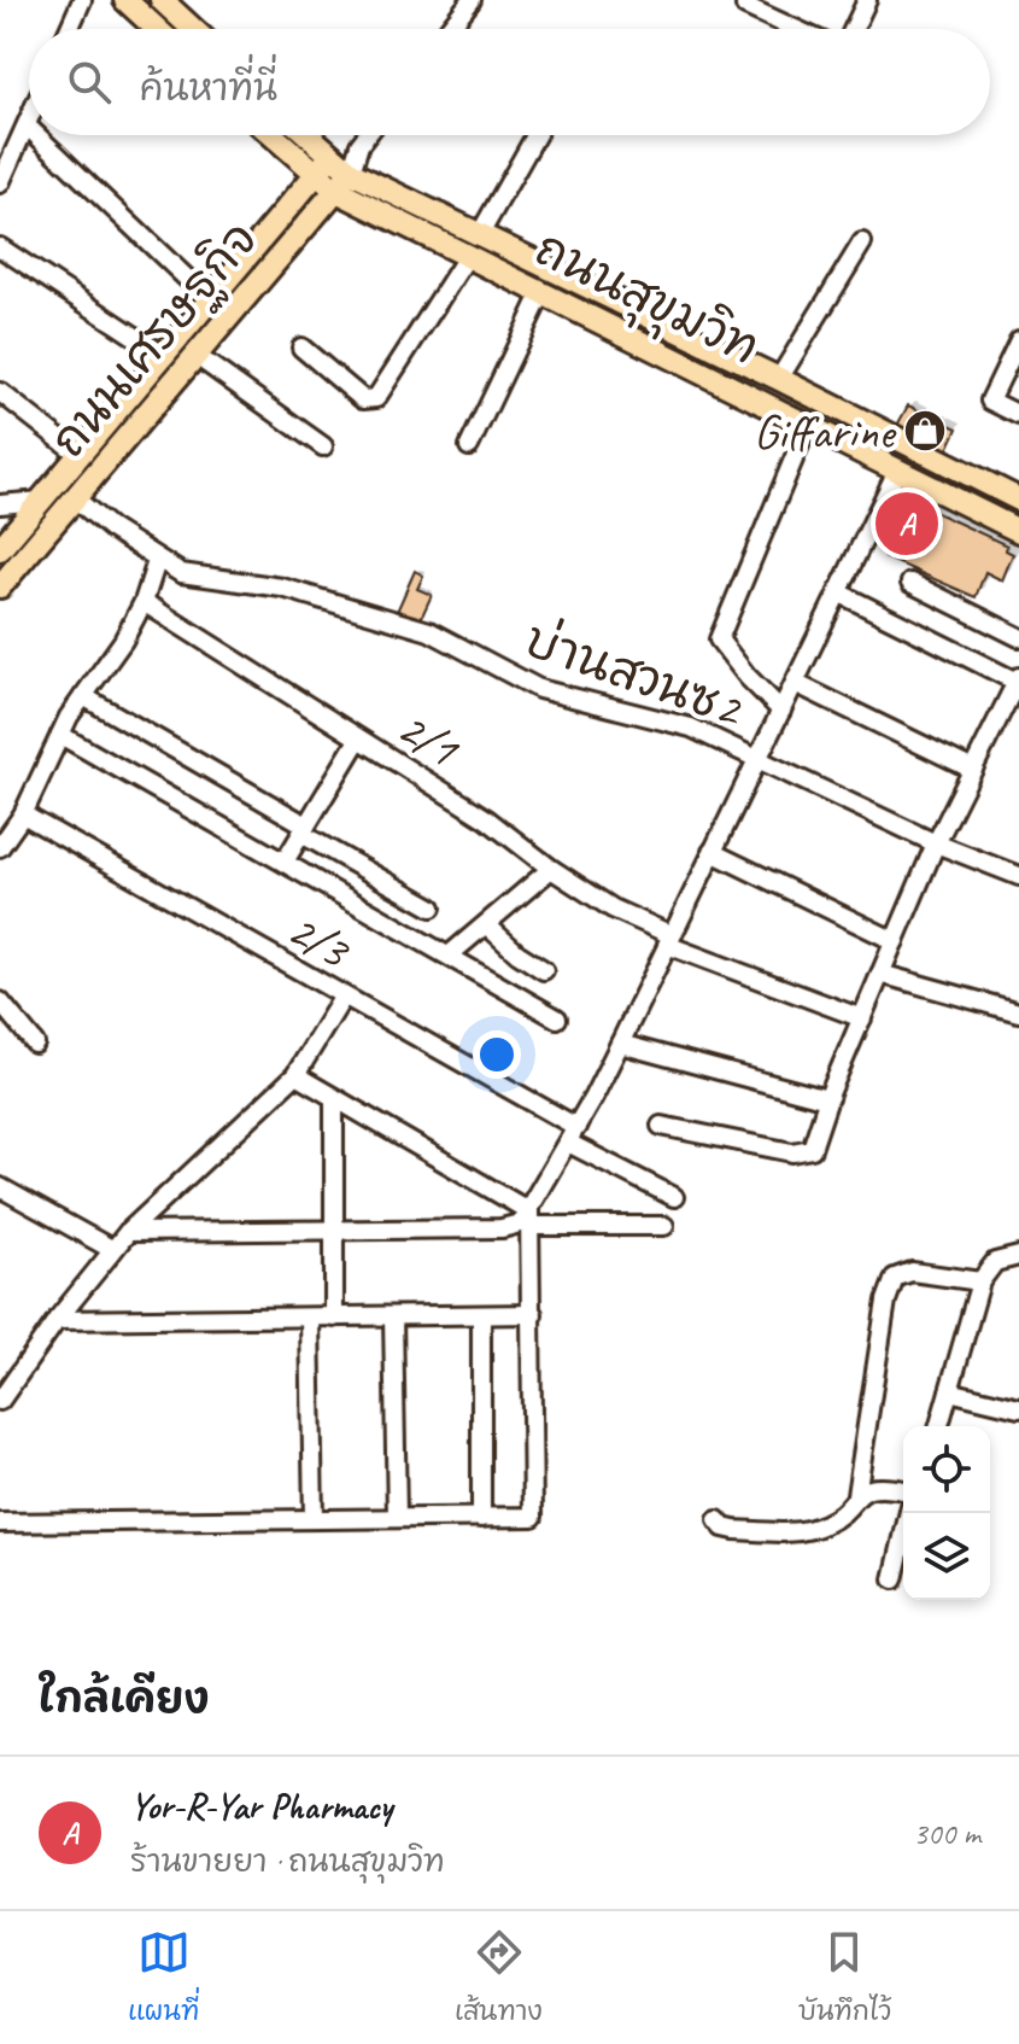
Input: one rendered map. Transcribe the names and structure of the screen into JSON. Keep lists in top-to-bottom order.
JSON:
{
  "streets": {
    "main road": ["ถนนสุขุมวิท", "ถนนเศรษฐกิจ"],
    "street": ["บ่านสวนซ2", "2/1", "2/3"]
  },
  "crossings": [
    ["ถนนสุขุมวิท", "ถนนเศรษฐกิจ"],
    ["ถนนเศรษฐกิจ", "บ่านสวนซ2"]
  ],
  "places": {
    "shop": ["Giffarine"]
  },
  "page": {
    "search": "ค้นหาที่นี่",
    "pins": "A",
    "heading": "ใกล้เคียง",
    "list": [
      {
        "mark": "A",
        "name": "Yor-R-Yar Pharmacy",
        "note": "ร้านขายยา · ถนนสุขุมวิท",
        "value": "300 m"
      }
    ],
    "nav": ["แผนที่", "เส้นทาง", "บันทึกไว้"]
  }
}
